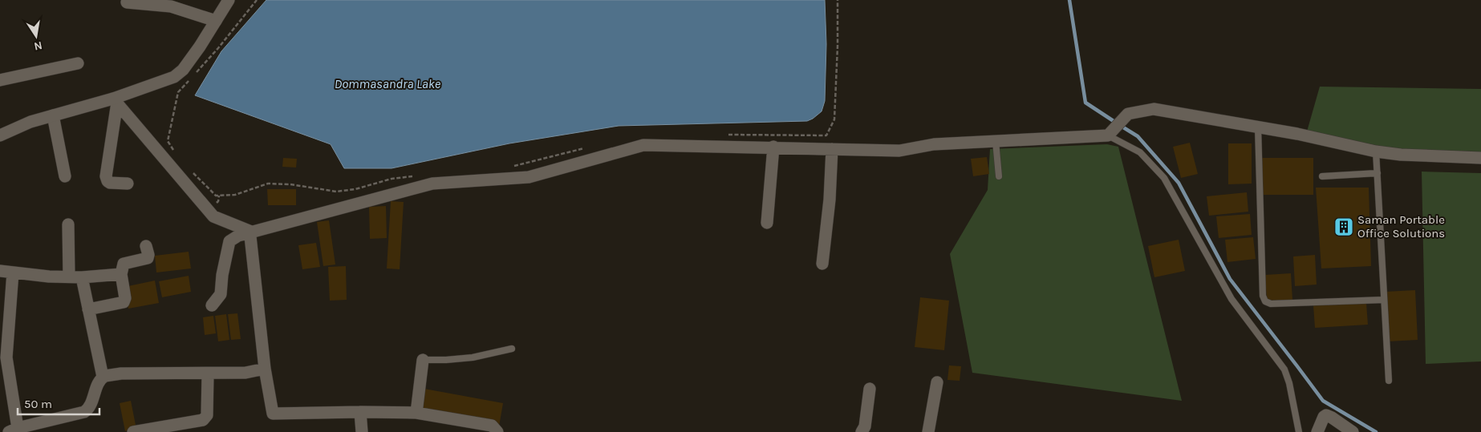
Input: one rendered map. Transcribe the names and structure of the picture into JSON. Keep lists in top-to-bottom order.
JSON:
{
  "water": ["Dommasandra Lake"],
  "places": {
    "building": ["Saman Portable Office Solutions"]
  },
  "scale_bar": "50 m",
  "north": "bottom"
}
